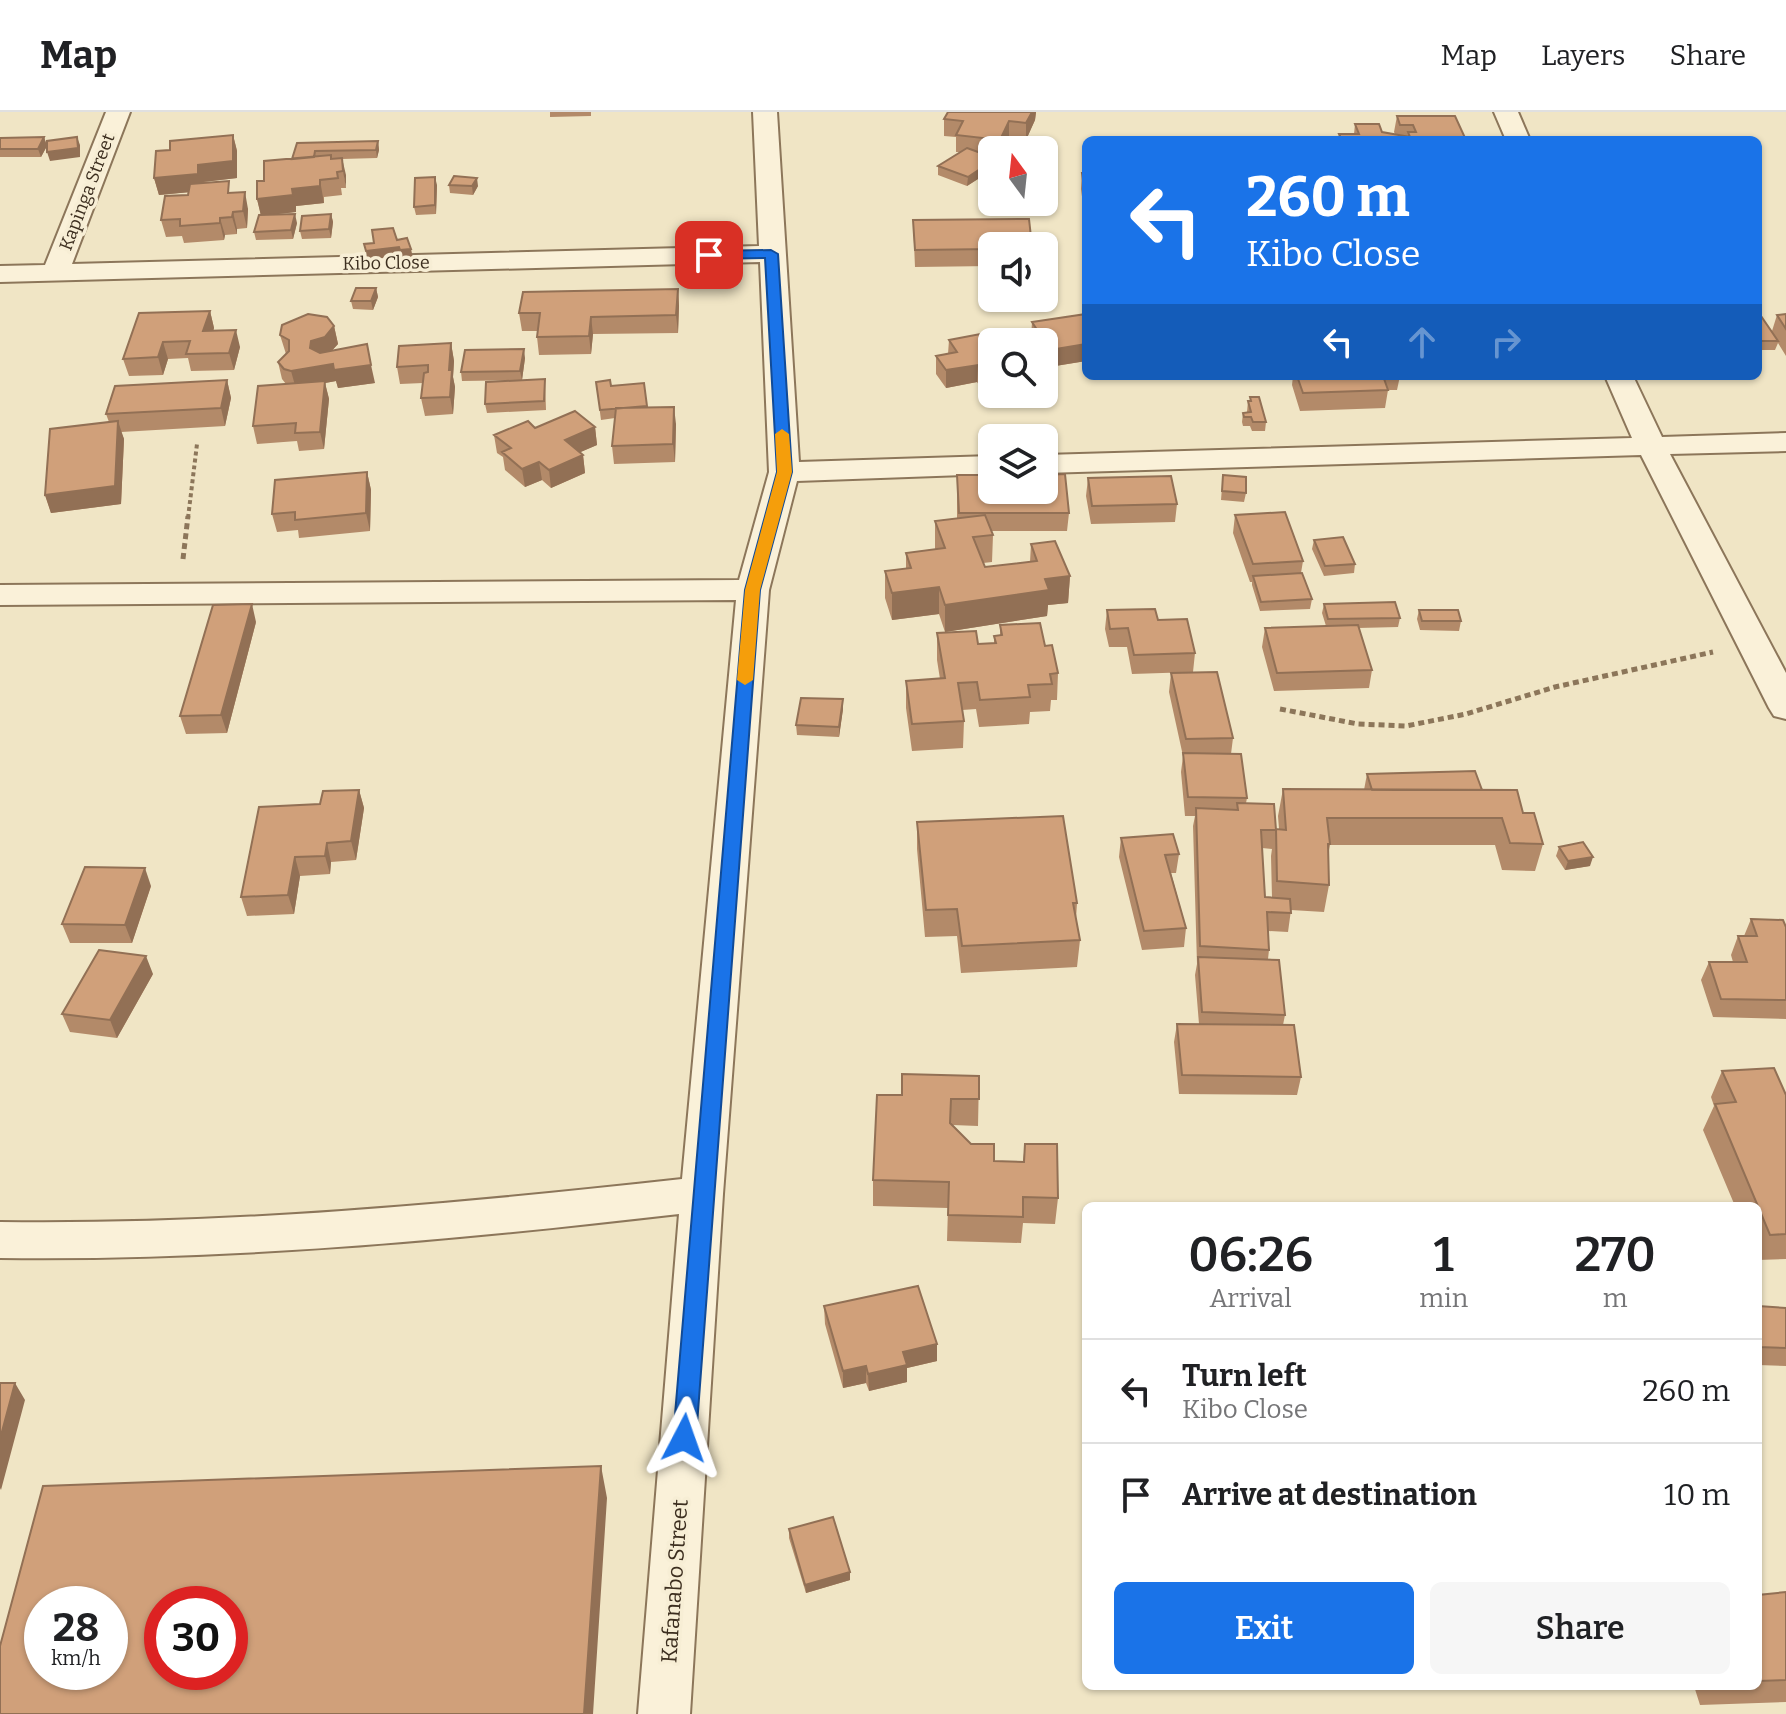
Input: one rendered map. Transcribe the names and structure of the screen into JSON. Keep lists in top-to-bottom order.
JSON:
{
  "streets": {
    "street": ["Kapinga Street", "Kibo Close", "Kafanabo Street"]
  },
  "crossings": [
    ["Kapinga Street", "Kibo Close"],
    ["Kibo Close", "Kafanabo Street"]
  ],
  "north": "top",
  "page": {
    "header": "Map",
    "nav": ["Map", "Layers", "Share"],
    "turn": ["260 m", "Kibo Close"],
    "eta": [
      "06:26",
      "Arrival",
      "1",
      "min",
      "270",
      "m"
    ],
    "list": [
      {
        "name": "Turn left",
        "note": "Kibo Close",
        "value": "260 m"
      },
      {
        "name": "Arrive at destination",
        "value": "10 m"
      }
    ],
    "buttons": ["Exit", "Share"],
    "speed": "28 km/h",
    "limit": "30"
  }
}
